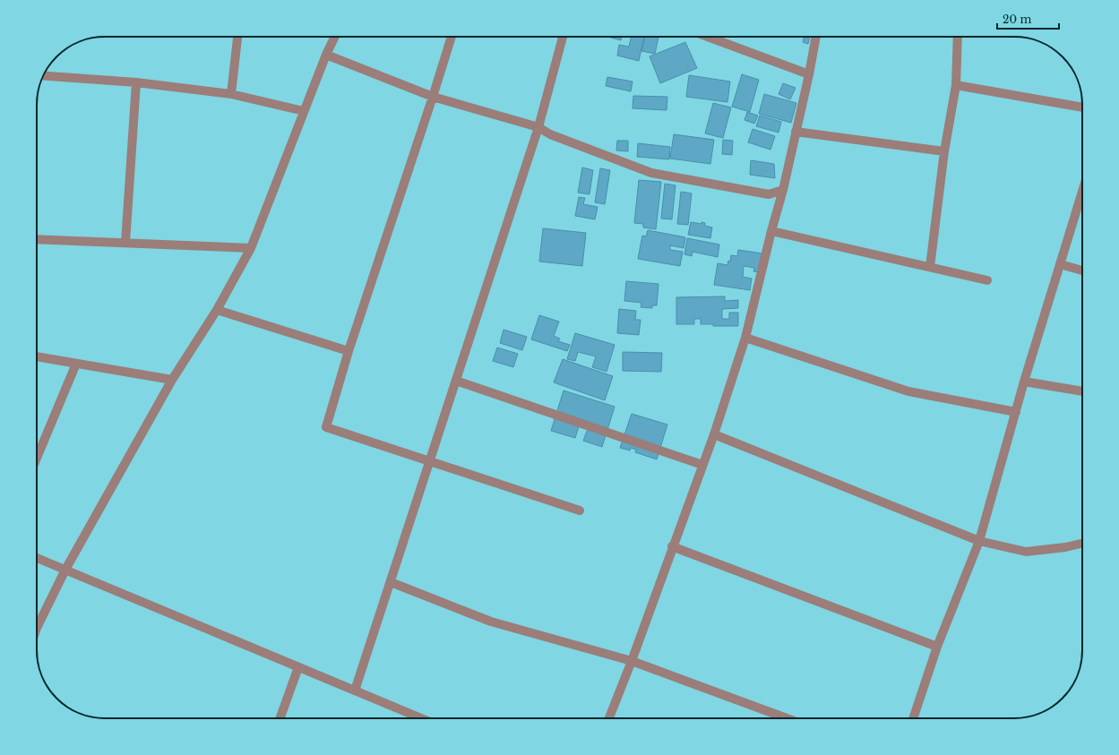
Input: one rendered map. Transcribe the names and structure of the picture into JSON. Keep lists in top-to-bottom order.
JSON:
{
  "scale_bar": "20 m"
}
